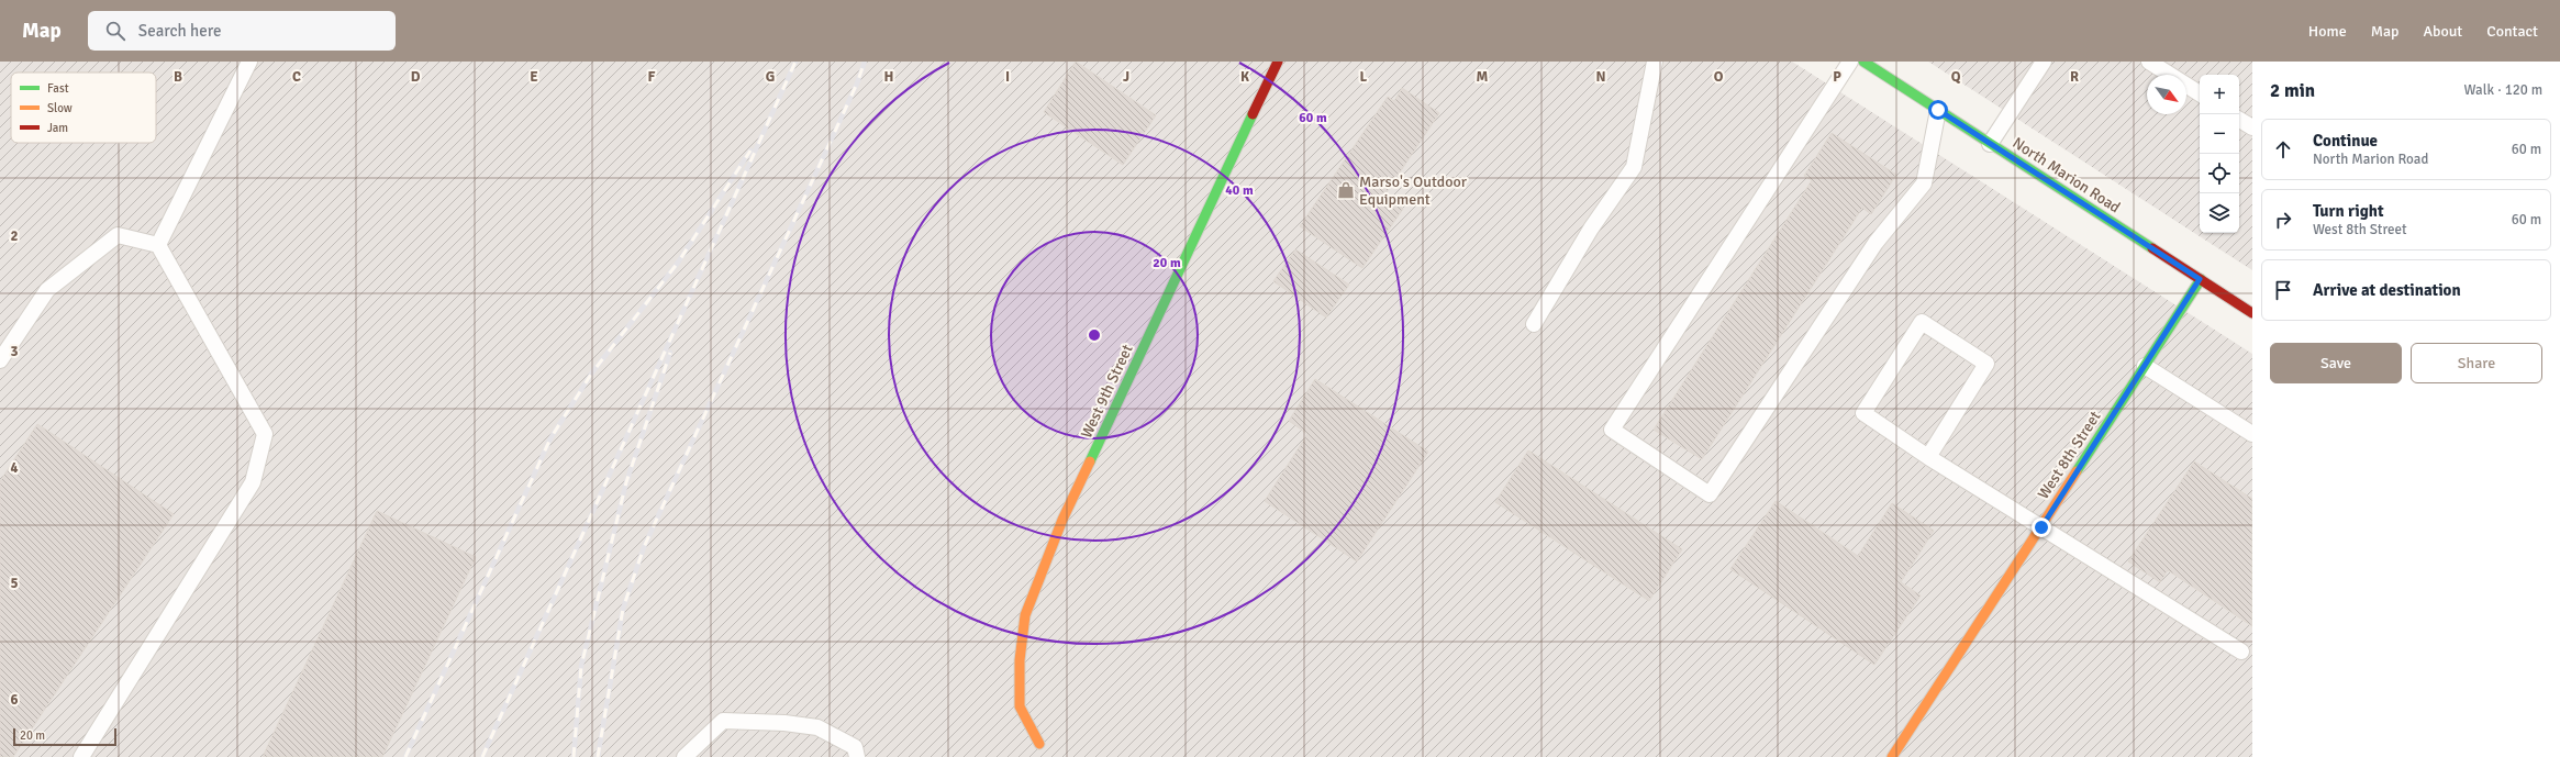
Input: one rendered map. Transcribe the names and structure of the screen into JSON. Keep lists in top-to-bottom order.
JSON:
{
  "streets": {
    "street": ["North Marion Road", "West 9th Street", "West 8th Street"]
  },
  "crossings": [
    ["North Marion Road", "West 8th Street"]
  ],
  "places": {
    "shop": ["Marso's Outdoor Equipment"]
  },
  "legend": ["Fast", "Slow", "Jam"],
  "scale_bar": "20 m",
  "north": "bottom right",
  "page": {
    "header": "Map",
    "search": "Search here",
    "nav": [
      "Home",
      "Map",
      "About",
      "Contact"
    ],
    "heading": ["2 min", "Walk · 120 m"],
    "map_buttons": ["+", "−"],
    "list": [
      ["Continue", "North Marion Road", "60 m"],
      ["Turn right", "West 8th Street", "60 m"],
      "Arrive at destination"
    ],
    "buttons": ["Save", "Share"],
    "scale": "20 m"
  },
  "grid": {
    "columns": [
      "B",
      "C",
      "D",
      "E",
      "F",
      "G",
      "H",
      "I",
      "J",
      "K",
      "L",
      "M",
      "N",
      "O",
      "P",
      "Q",
      "R"
    ],
    "rows": [
      "2",
      "3",
      "4",
      "5",
      "6"
    ]
  },
  "rings": ["60 m", "40 m", "20 m"]
}
